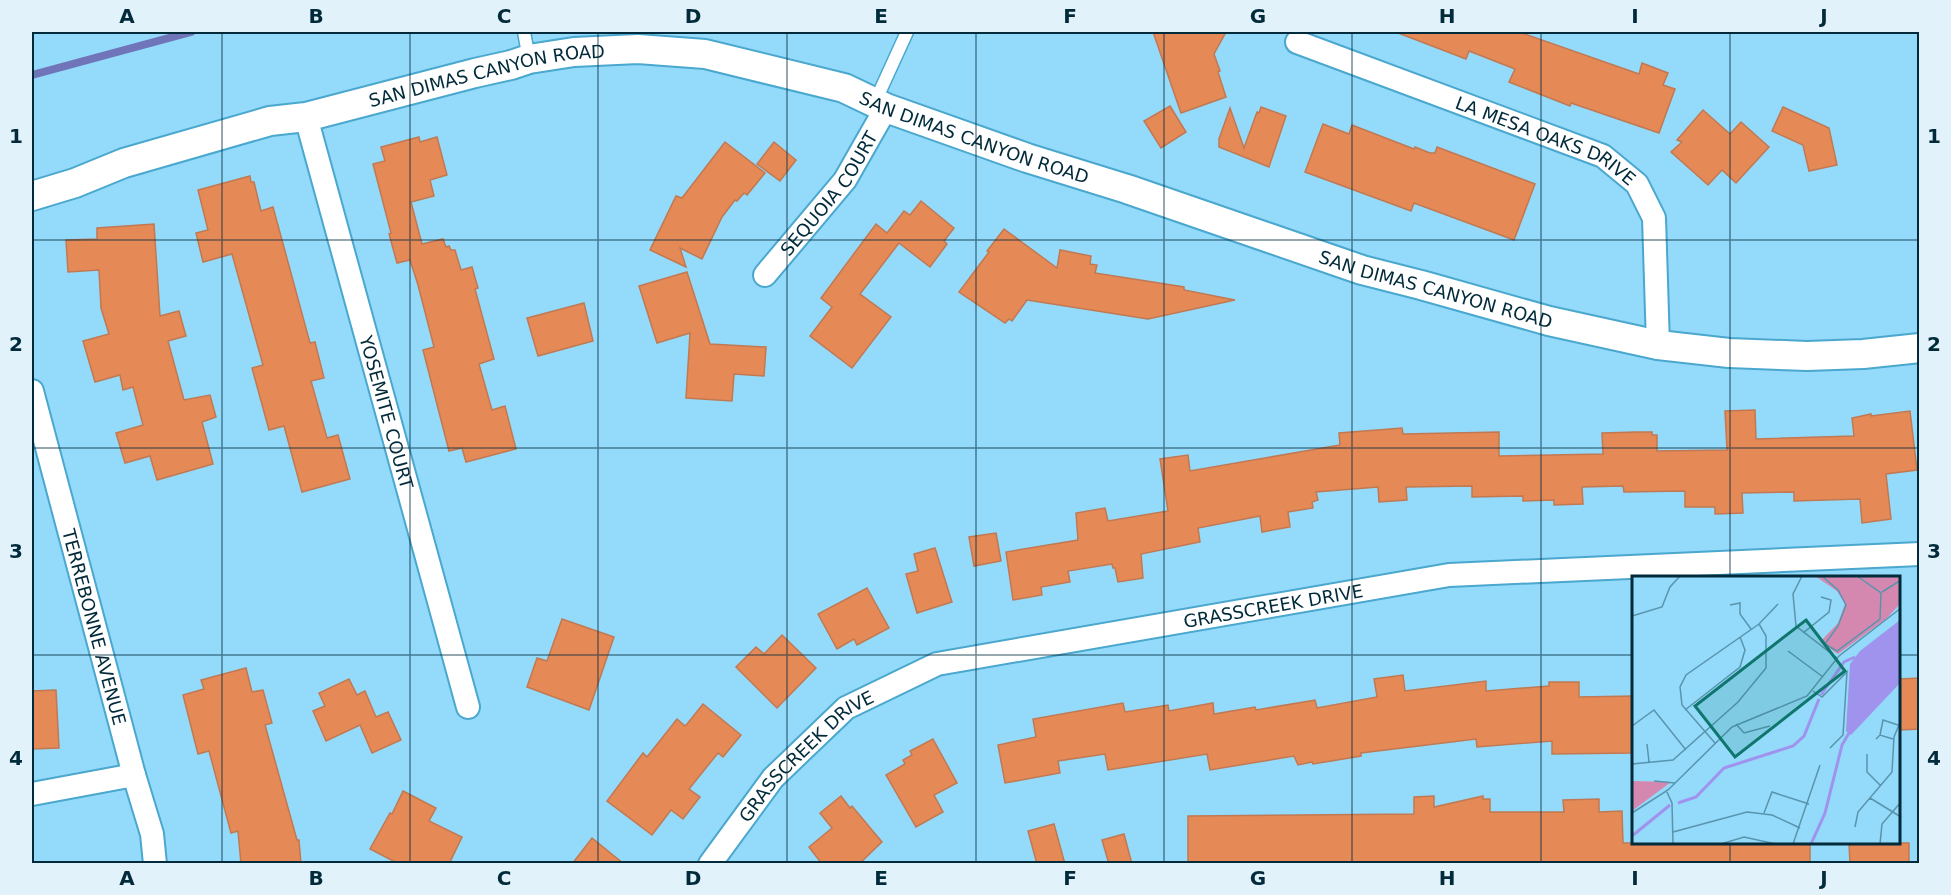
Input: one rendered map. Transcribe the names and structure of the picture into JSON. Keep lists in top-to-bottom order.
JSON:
{
  "streets": {
    "street": [
      "SAN DIMAS CANYON ROAD",
      "LA MESA OAKS DRIVE",
      "SEQUOIA COURT",
      "YOSEMITE COURT",
      "GRASSCREEK DRIVE",
      "TERREBONNE AVENUE"
    ]
  },
  "crossings": [
    ["SAN DIMAS CANYON ROAD", "LA MESA OAKS DRIVE"],
    ["SAN DIMAS CANYON ROAD", "SEQUOIA COURT"],
    ["SAN DIMAS CANYON ROAD", "YOSEMITE COURT"]
  ],
  "grid": {
    "columns": [
      "A",
      "B",
      "C",
      "D",
      "E",
      "F",
      "G",
      "H",
      "I",
      "J"
    ],
    "rows": [
      "1",
      "2",
      "3",
      "4"
    ]
  }
}
